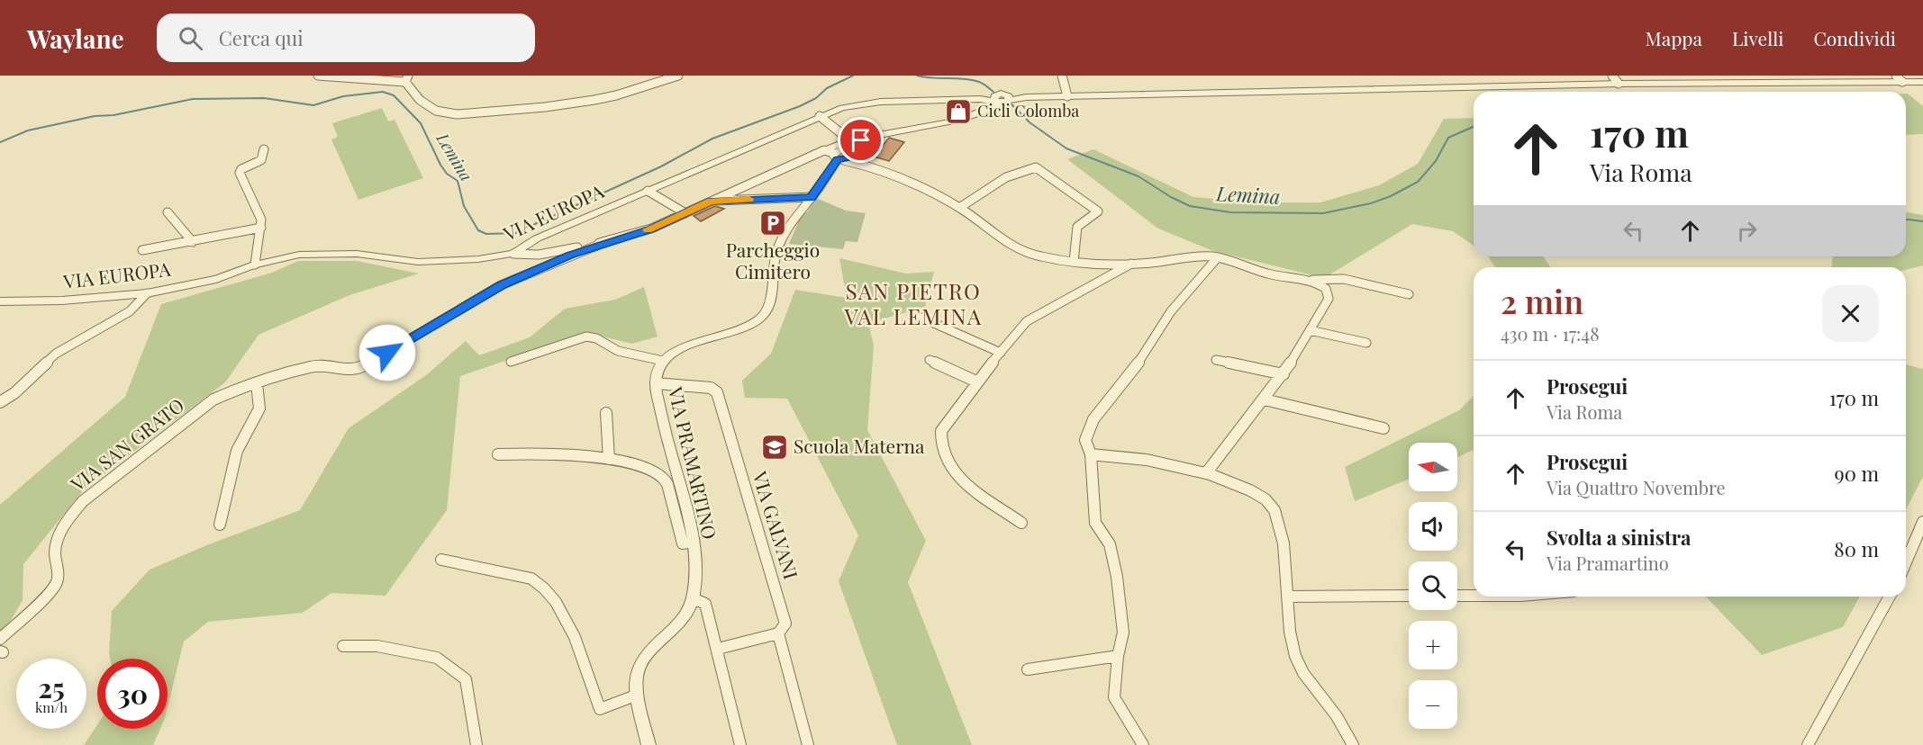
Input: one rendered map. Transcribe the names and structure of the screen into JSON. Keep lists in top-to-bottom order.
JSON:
{
  "streets": {
    "street": [
      "VIA EUROPA",
      "VIA SAN GRATO",
      "VIA PRAMARTINO",
      "VIA GALVANI"
    ]
  },
  "crossings": [
    ["VIA PRAMARTINO", "VIA GALVANI"]
  ],
  "districts": ["SAN PIETRO VAL LEMINA"],
  "water": ["Lemina"],
  "places": {
    "shop": ["Cicli Colomba"],
    "parking": ["Parcheggio Cimitero"],
    "school or university": ["Scuola Materna"]
  },
  "north": "left",
  "page": {
    "header": "Waylane",
    "search": "Cerca qui",
    "nav": ["Mappa", "Livelli", "Condividi"],
    "turn": ["170 m", "Via Roma"],
    "heading": ["2 min", "430 m · 17:48"],
    "list": [
      {
        "name": "Prosegui",
        "note": "Via Roma",
        "value": "170 m"
      },
      {
        "name": "Prosegui",
        "note": "Via Quattro Novembre",
        "value": "90 m"
      },
      {
        "name": "Svolta a sinistra",
        "note": "Via Pramartino",
        "value": "80 m"
      }
    ],
    "map_buttons": ["+", "−"],
    "speed": "25 km/h",
    "limit": "30"
  }
}
